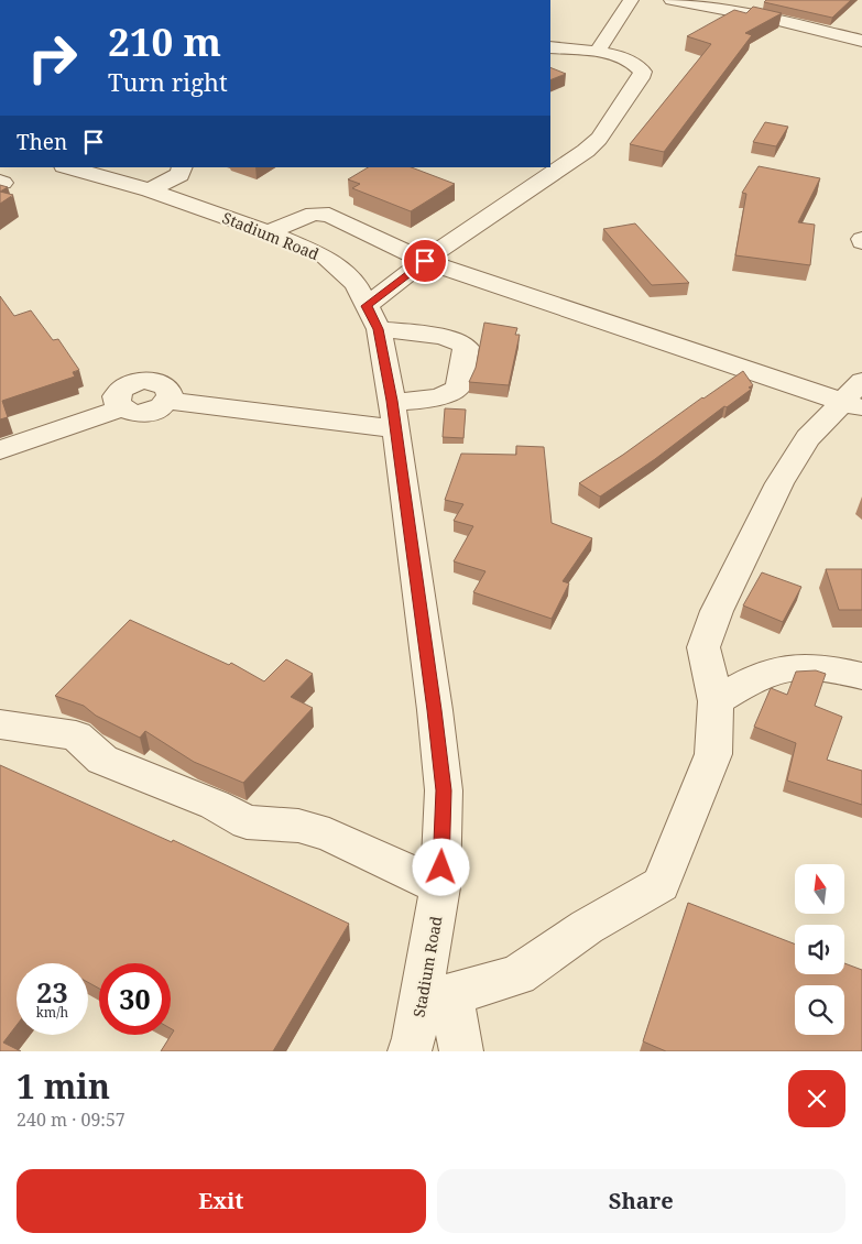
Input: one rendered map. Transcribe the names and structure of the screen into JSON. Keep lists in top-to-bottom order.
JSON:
{
  "streets": {
    "street": ["Stadium Road"]
  },
  "north": "top",
  "page": {
    "turn": ["210 m", "Turn right"],
    "then": "Then",
    "speed": "23 km/h",
    "limit": "30",
    "heading": ["1 min", "240 m · 09:57"],
    "buttons": ["Exit", "Share"]
  }
}
